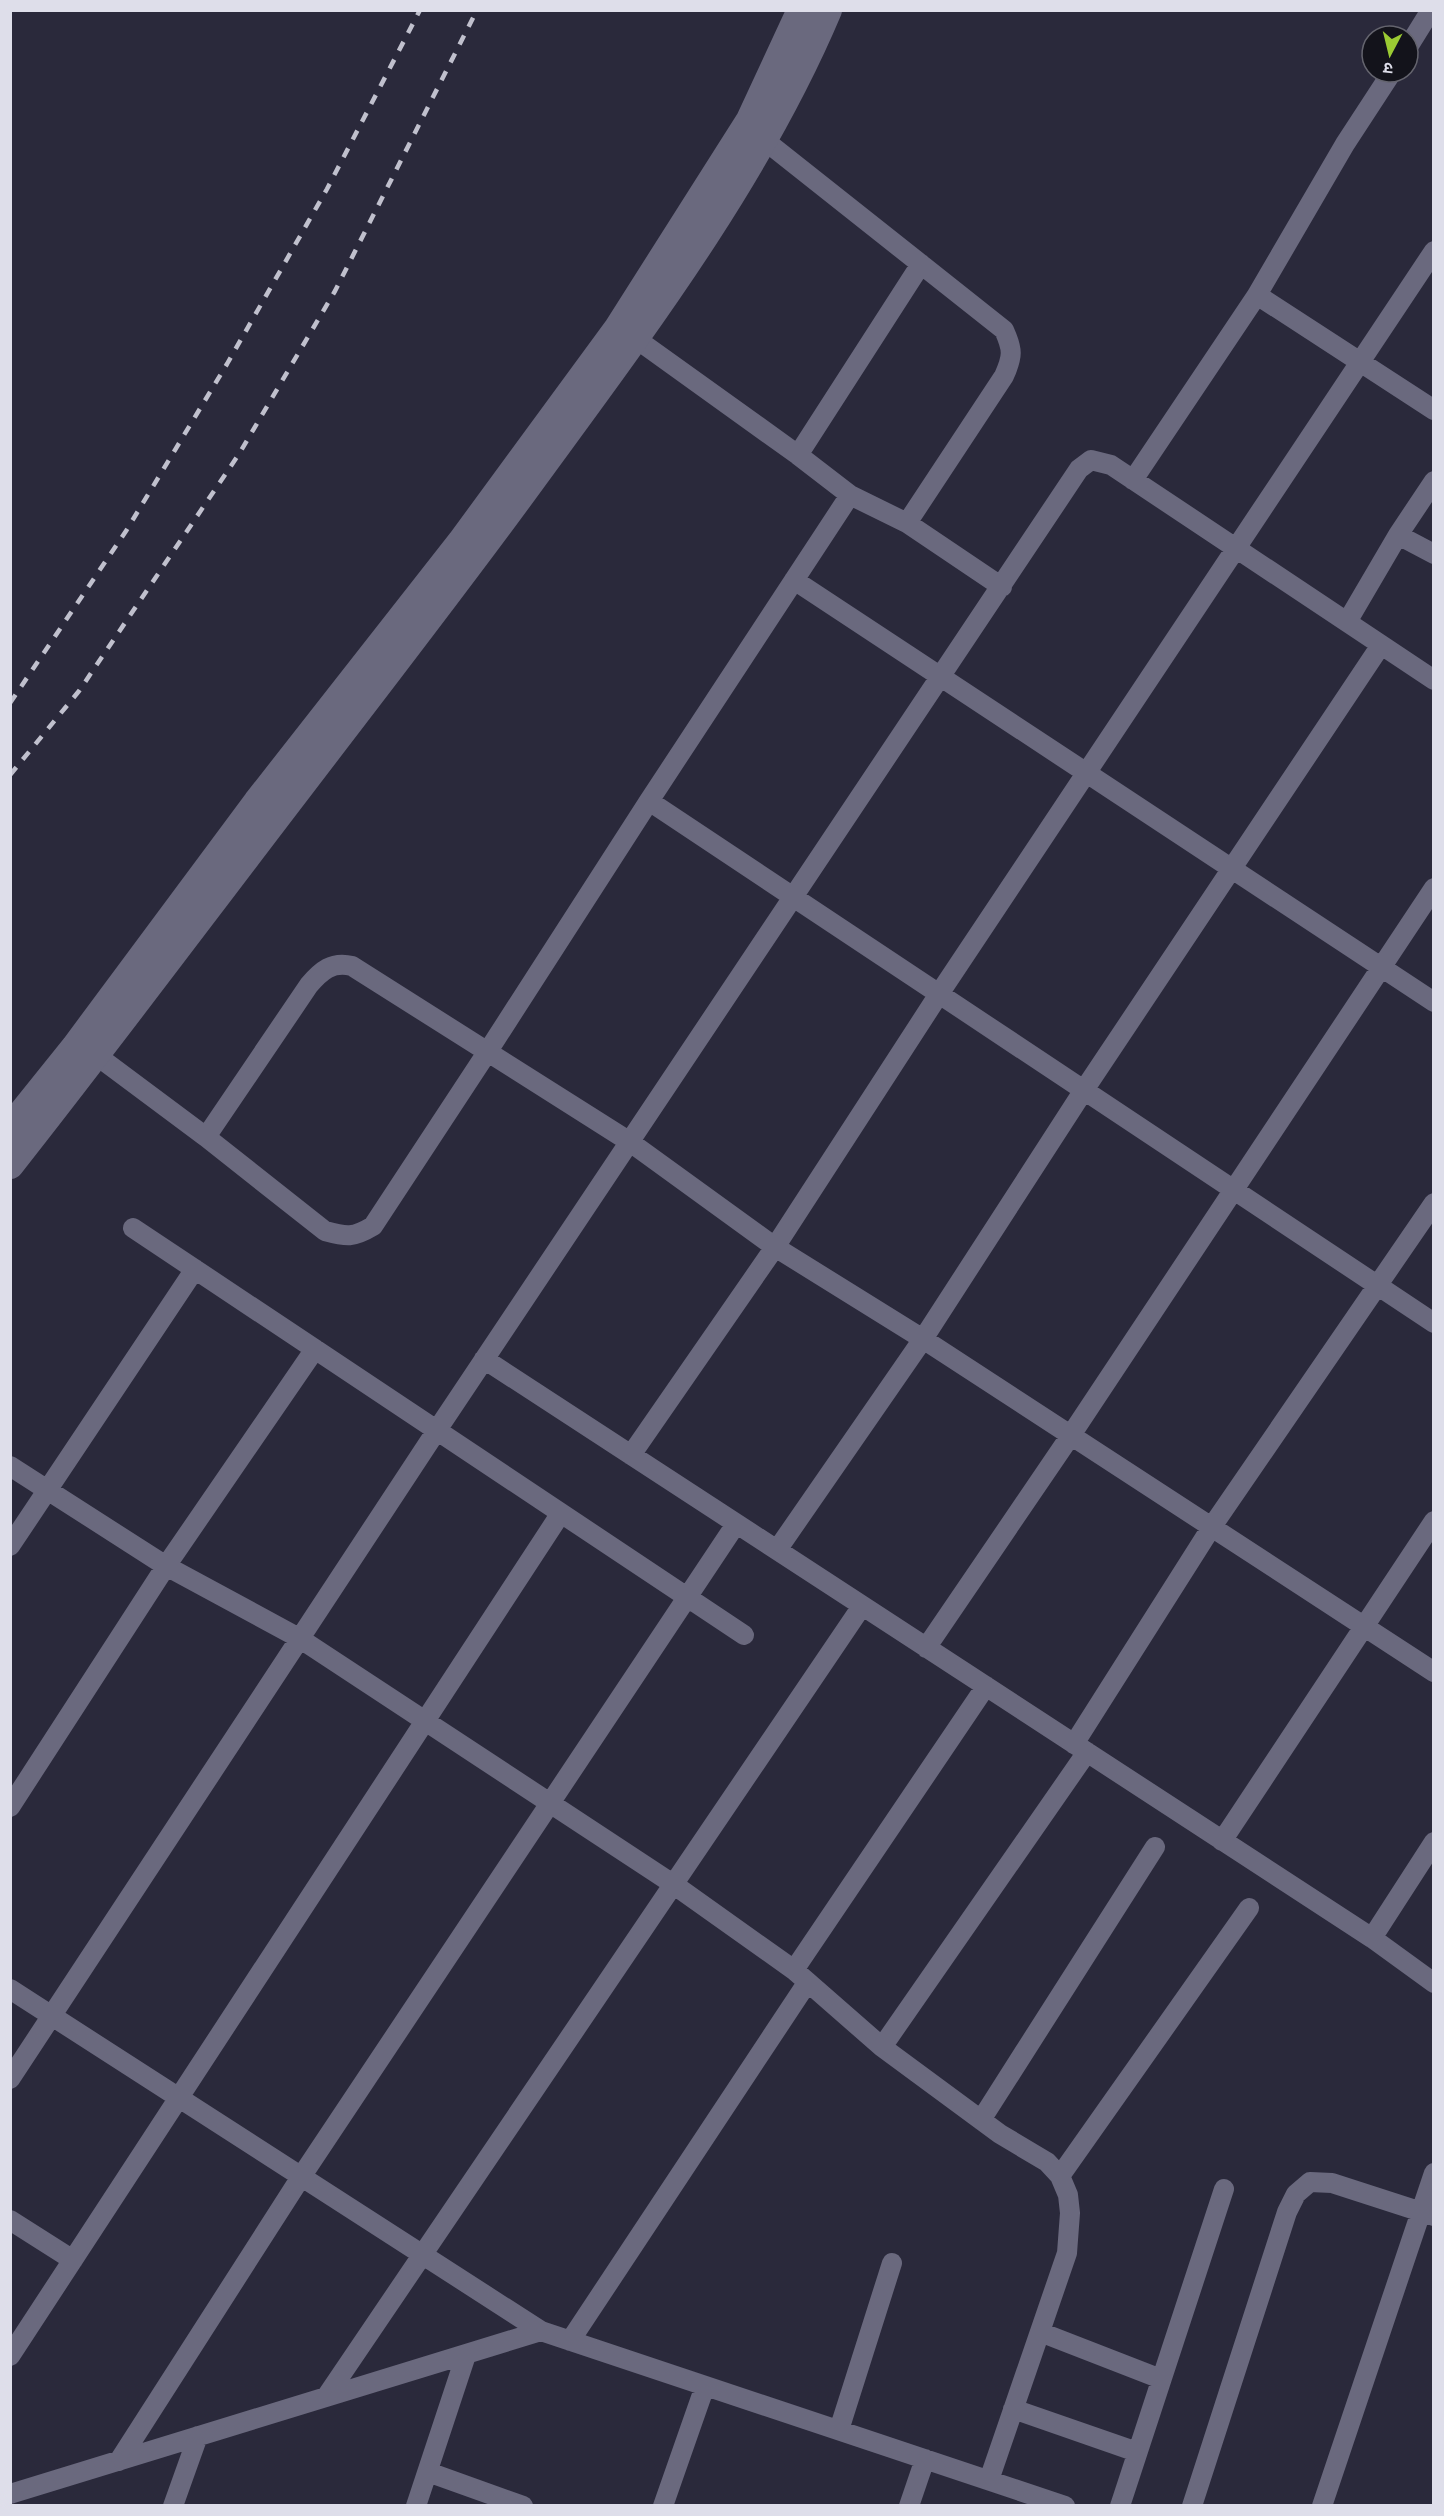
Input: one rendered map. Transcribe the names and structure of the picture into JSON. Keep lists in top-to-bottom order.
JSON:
{
  "north": "bottom"
}
